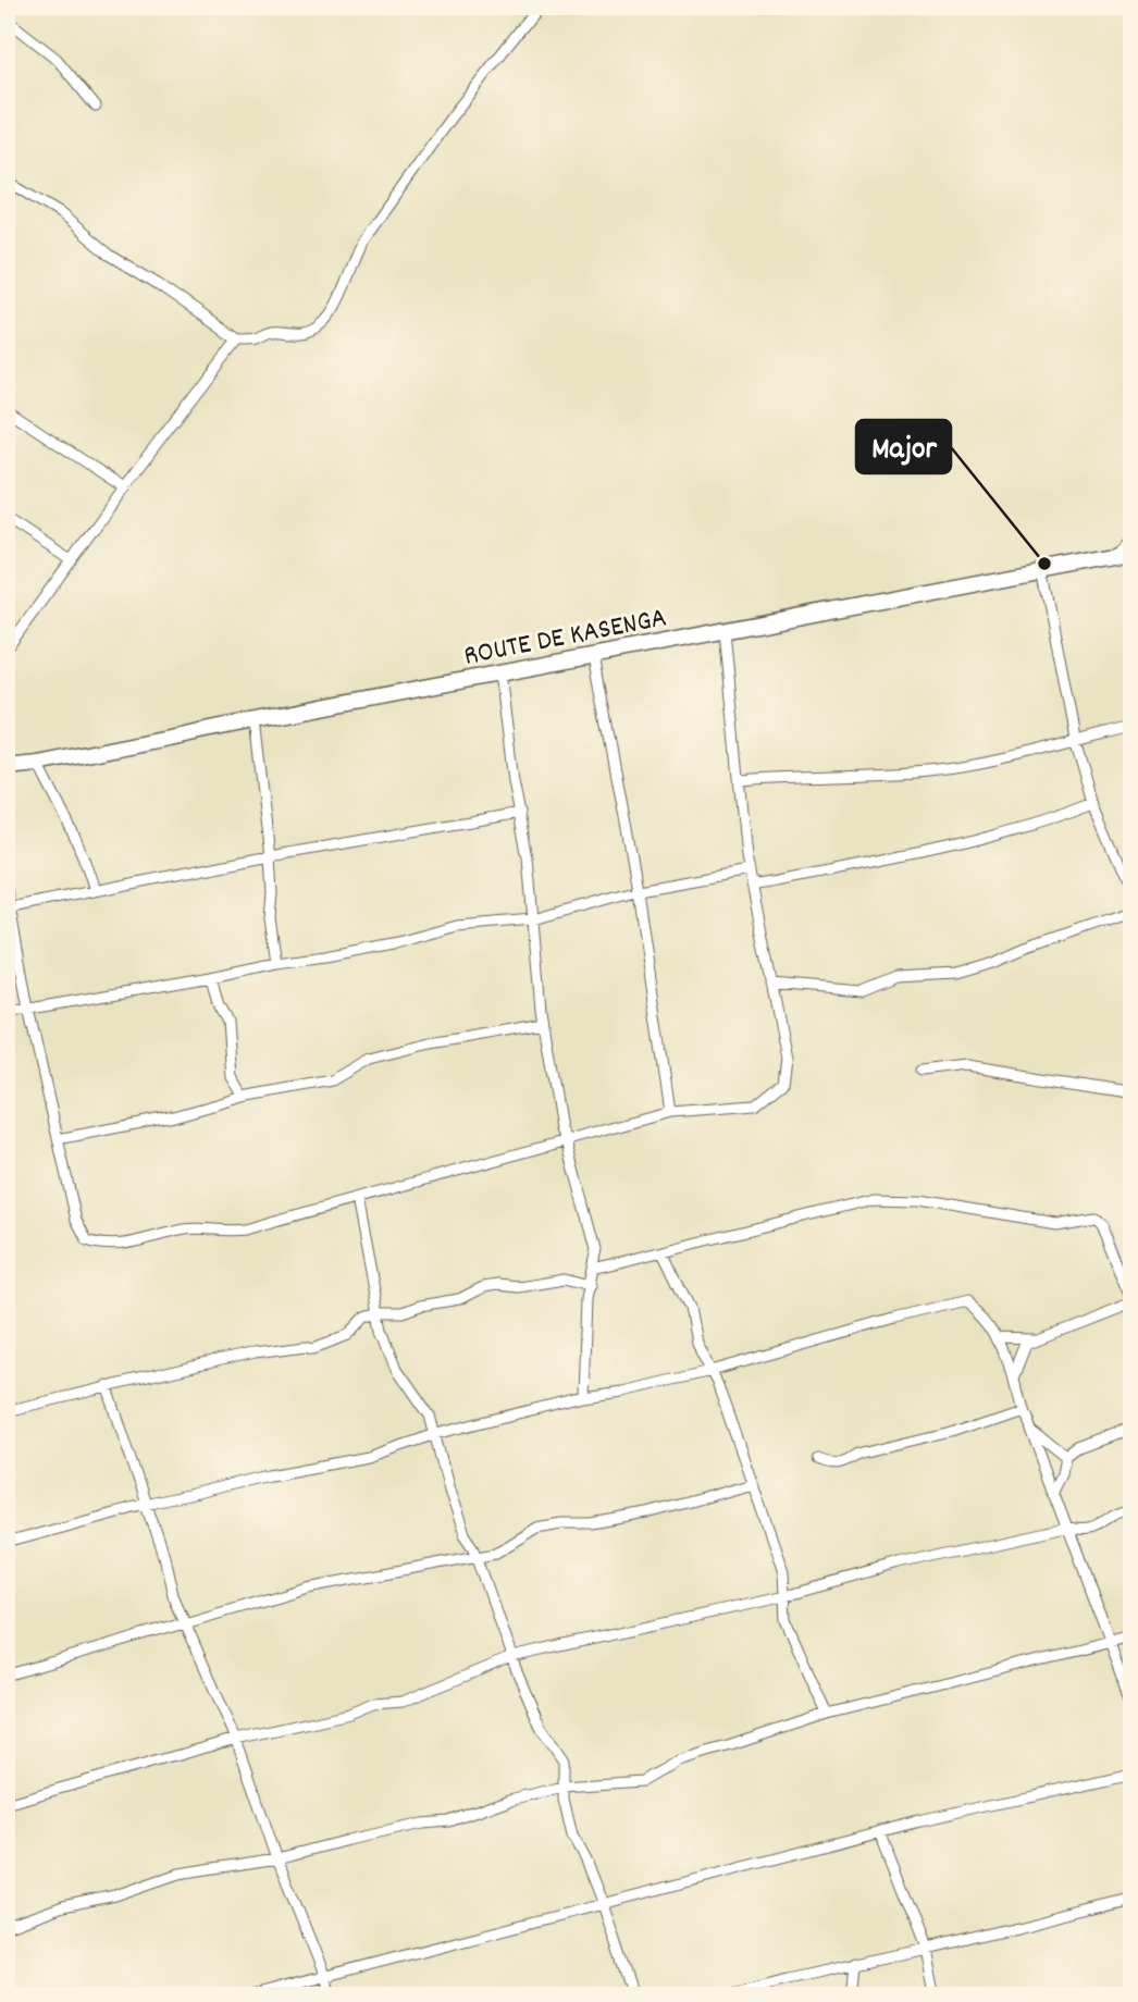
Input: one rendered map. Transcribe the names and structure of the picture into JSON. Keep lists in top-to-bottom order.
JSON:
{
  "streets": {
    "highway": ["ROUTE DE KASENGA"]
  },
  "places": ["Major"]
}
